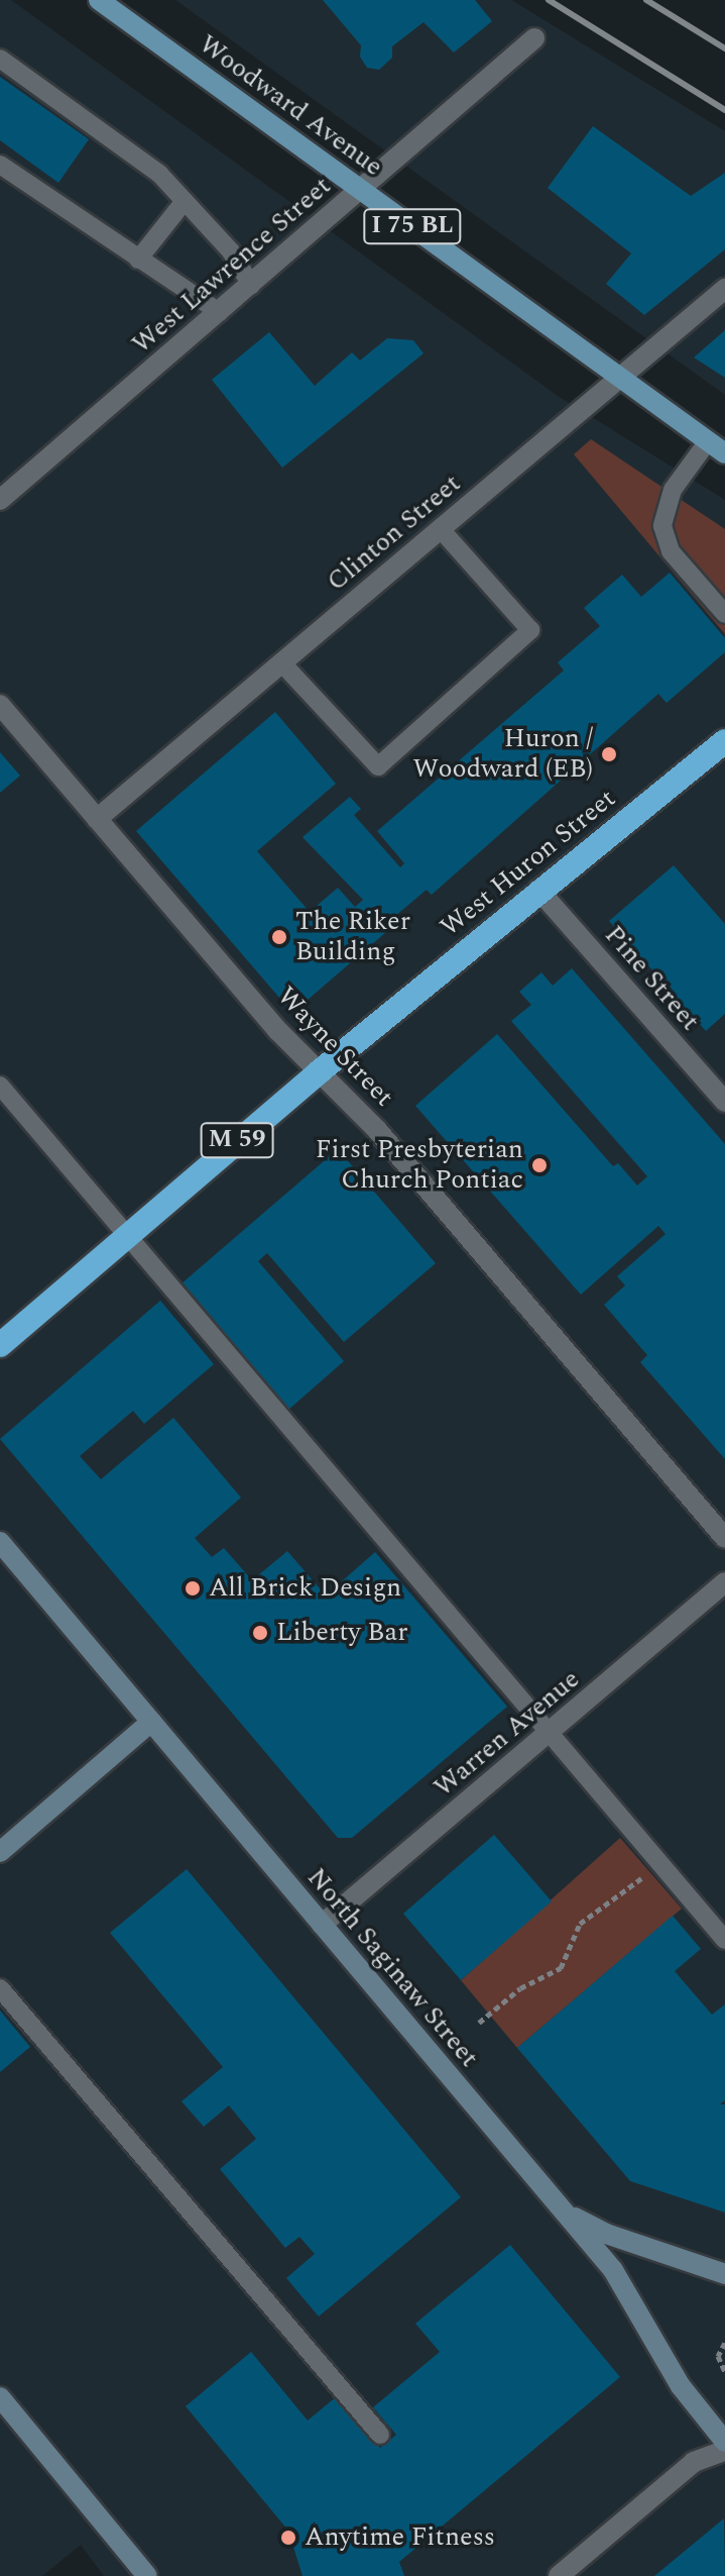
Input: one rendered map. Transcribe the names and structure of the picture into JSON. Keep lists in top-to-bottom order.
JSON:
{
  "streets": {
    "highway": ["West Huron Street", "M 59"],
    "main road": ["Woodward Avenue", "I 75 BL"],
    "street": [
      "West Lawrence Street",
      "Clinton Street",
      "Pine Street",
      "Wayne Street",
      "Warren Avenue",
      "North Saginaw Street"
    ]
  },
  "crossings": [
    ["Woodward Avenue", "West Lawrence Street"],
    ["Woodward Avenue", "Clinton Street"],
    ["Clinton Street", "Wayne Street"],
    ["West Huron Street", "Pine Street"],
    ["West Huron Street", "Wayne Street"],
    ["Warren Avenue", "North Saginaw Street"]
  ],
  "places": [
    "Huron / Woodward (EB)",
    "The Riker Building",
    "First Presbyterian Church Pontiac",
    "All Brick Design",
    "Liberty Bar",
    "Anytime Fitness"
  ]
}
